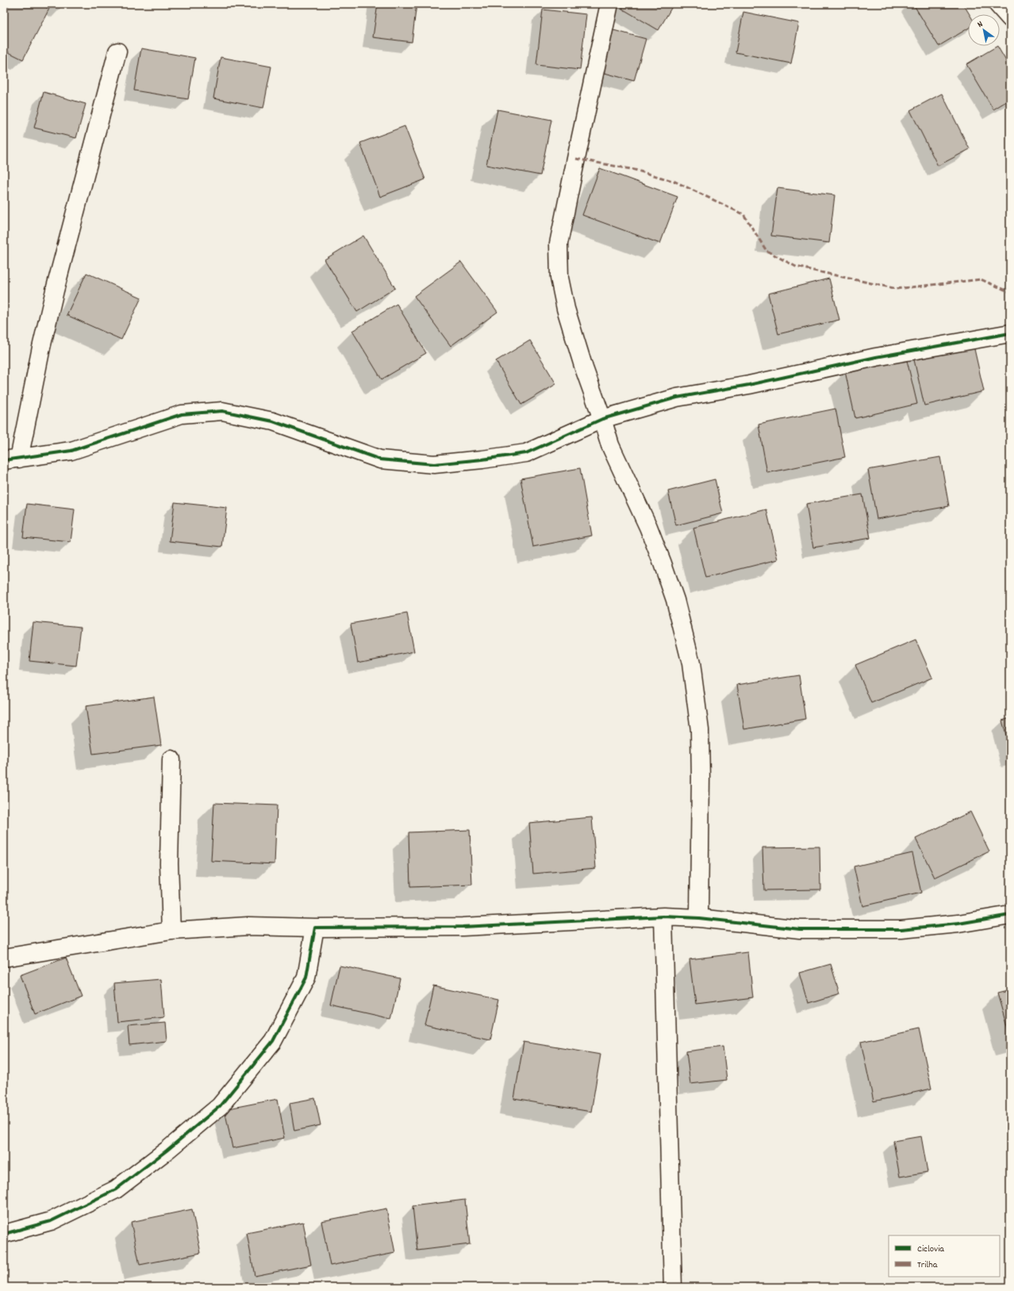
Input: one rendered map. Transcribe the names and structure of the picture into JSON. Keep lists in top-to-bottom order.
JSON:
{
  "legend": ["Ciclovia", "Trilha"],
  "north": "top left"
}
